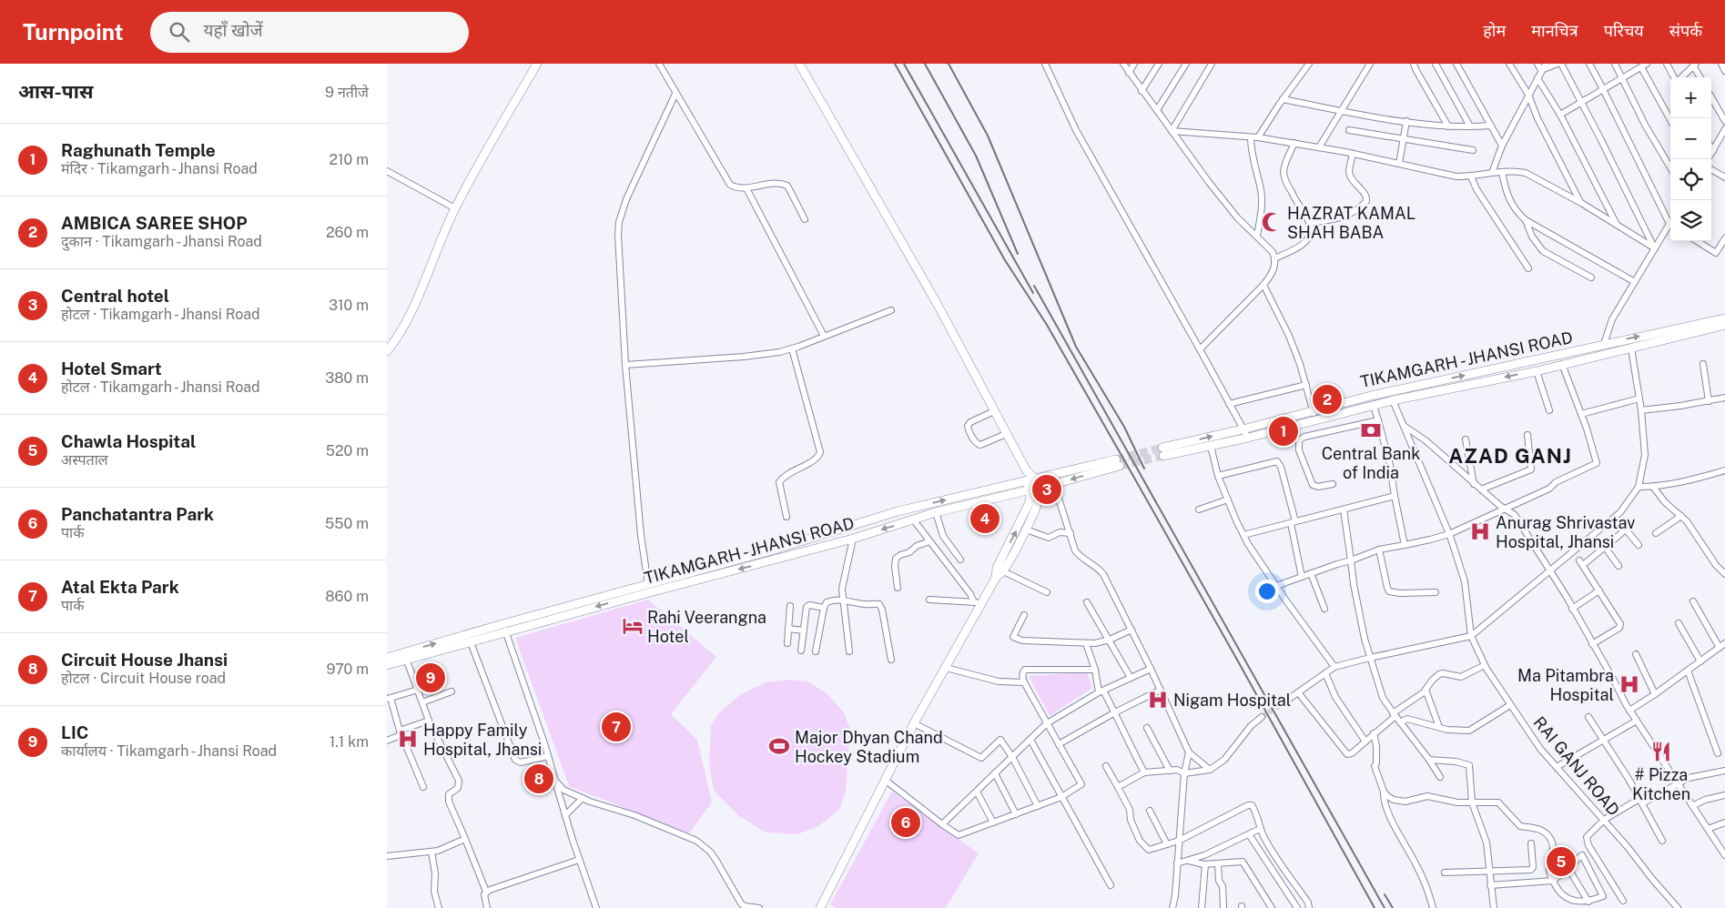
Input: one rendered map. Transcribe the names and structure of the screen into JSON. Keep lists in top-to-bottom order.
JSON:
{
  "streets": {
    "street": ["TIKAMGARH - JHANSI ROAD", "RAI GANJ ROAD"]
  },
  "districts": ["AZAD GANJ"],
  "places": {
    "mosque": ["HAZRAT KAMAL SHAH BABA"],
    "bank": ["Central Bank of India"],
    "hospital": [
      "Anurag Shrivastav Hospital, Jhansi",
      "Ma Pitambra Hospital",
      "Nigam Hospital",
      "Happy Family Hospital, Jhansi"
    ],
    "hotel": ["Rahi Veerangna Hotel"],
    "sports": ["Major Dhyan Chand Hockey Stadium"],
    "restaurant": ["# Pizza Kitchen"]
  },
  "page": {
    "header": "Turnpoint",
    "search": "यहाँ खोजें",
    "nav": [
      "होम",
      "मानचित्र",
      "परिचय",
      "संपर्क"
    ],
    "heading": ["आस-पास", "9 नतीजे"],
    "map_buttons": ["+", "−"],
    "list": [
      {
        "mark": "1",
        "name": "Raghunath Temple",
        "note": "मंदिर · Tikamgarh - Jhansi Road",
        "value": "210 m"
      },
      {
        "mark": "2",
        "name": "AMBICA SAREE SHOP",
        "note": "दुकान · Tikamgarh - Jhansi Road",
        "value": "260 m"
      },
      {
        "mark": "3",
        "name": "Central hotel",
        "note": "होटल · Tikamgarh - Jhansi Road",
        "value": "310 m"
      },
      {
        "mark": "4",
        "name": "Hotel Smart",
        "note": "होटल · Tikamgarh - Jhansi Road",
        "value": "380 m"
      },
      {
        "mark": "5",
        "name": "Chawla Hospital",
        "note": "अस्पताल",
        "value": "520 m"
      },
      {
        "mark": "6",
        "name": "Panchatantra Park",
        "note": "पार्क",
        "value": "550 m"
      },
      {
        "mark": "7",
        "name": "Atal Ekta Park",
        "note": "पार्क",
        "value": "860 m"
      },
      {
        "mark": "8",
        "name": "Circuit House Jhansi",
        "note": "होटल · Circuit House road",
        "value": "970 m"
      },
      {
        "mark": "9",
        "name": "LIC",
        "note": "कार्यालय · Tikamgarh - Jhansi Road",
        "value": "1.1 km"
      }
    ],
    "pins": [
      "2",
      "1",
      "3",
      "4",
      "9",
      "7",
      "8",
      "6",
      "5"
    ]
  }
}
